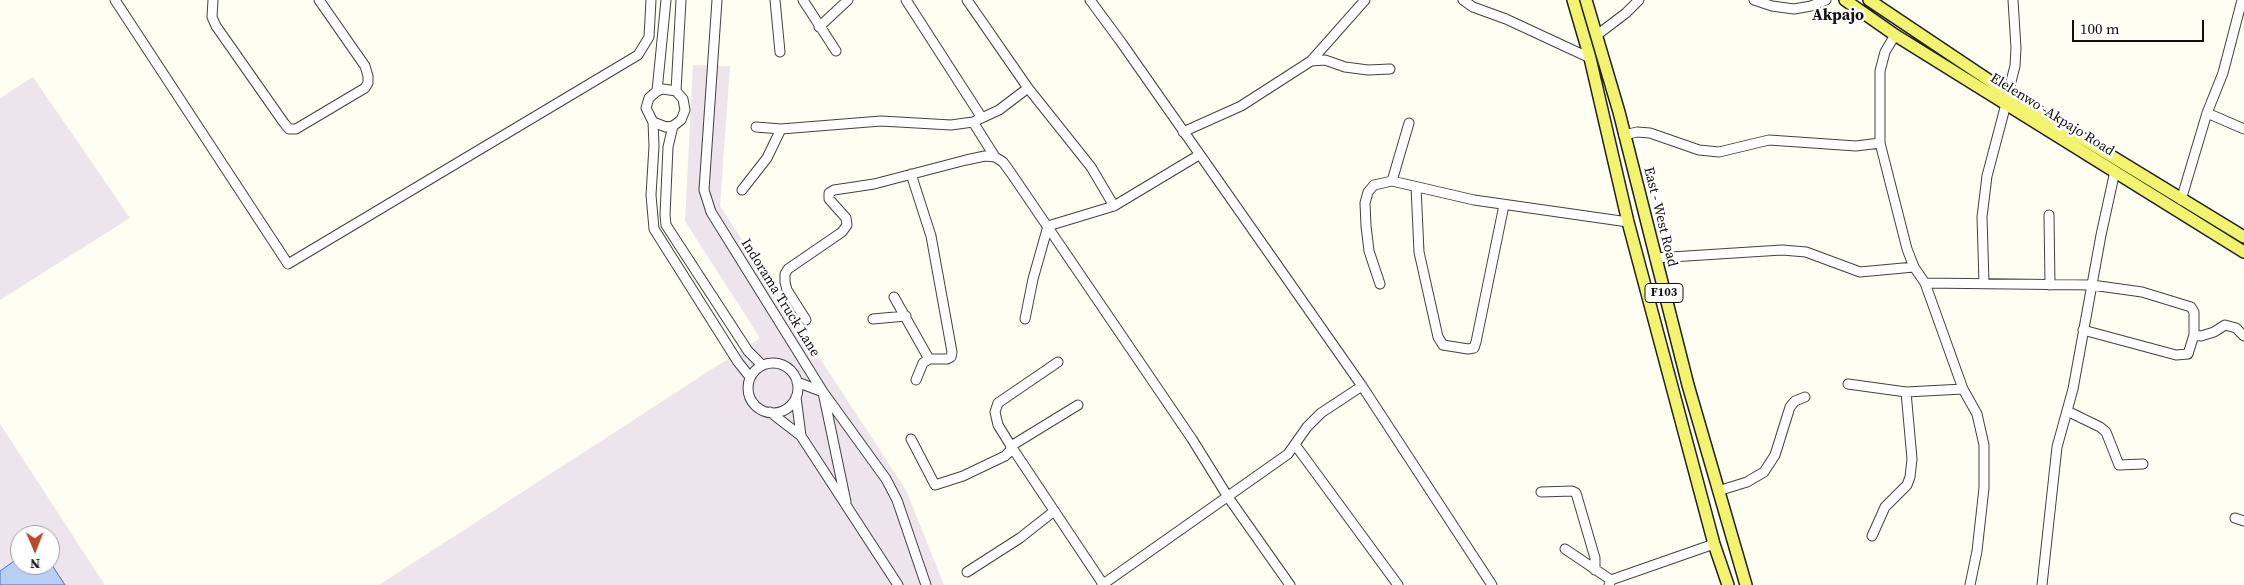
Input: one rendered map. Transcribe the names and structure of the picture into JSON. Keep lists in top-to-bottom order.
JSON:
{
  "streets": {
    "main road": ["Elelenwo -Akpajo Road", "East - West Road", "F103"],
    "street": ["Indorama Truck Lane"]
  },
  "districts": ["Akpajo"],
  "scale_bar": "100 m",
  "north": "bottom"
}
